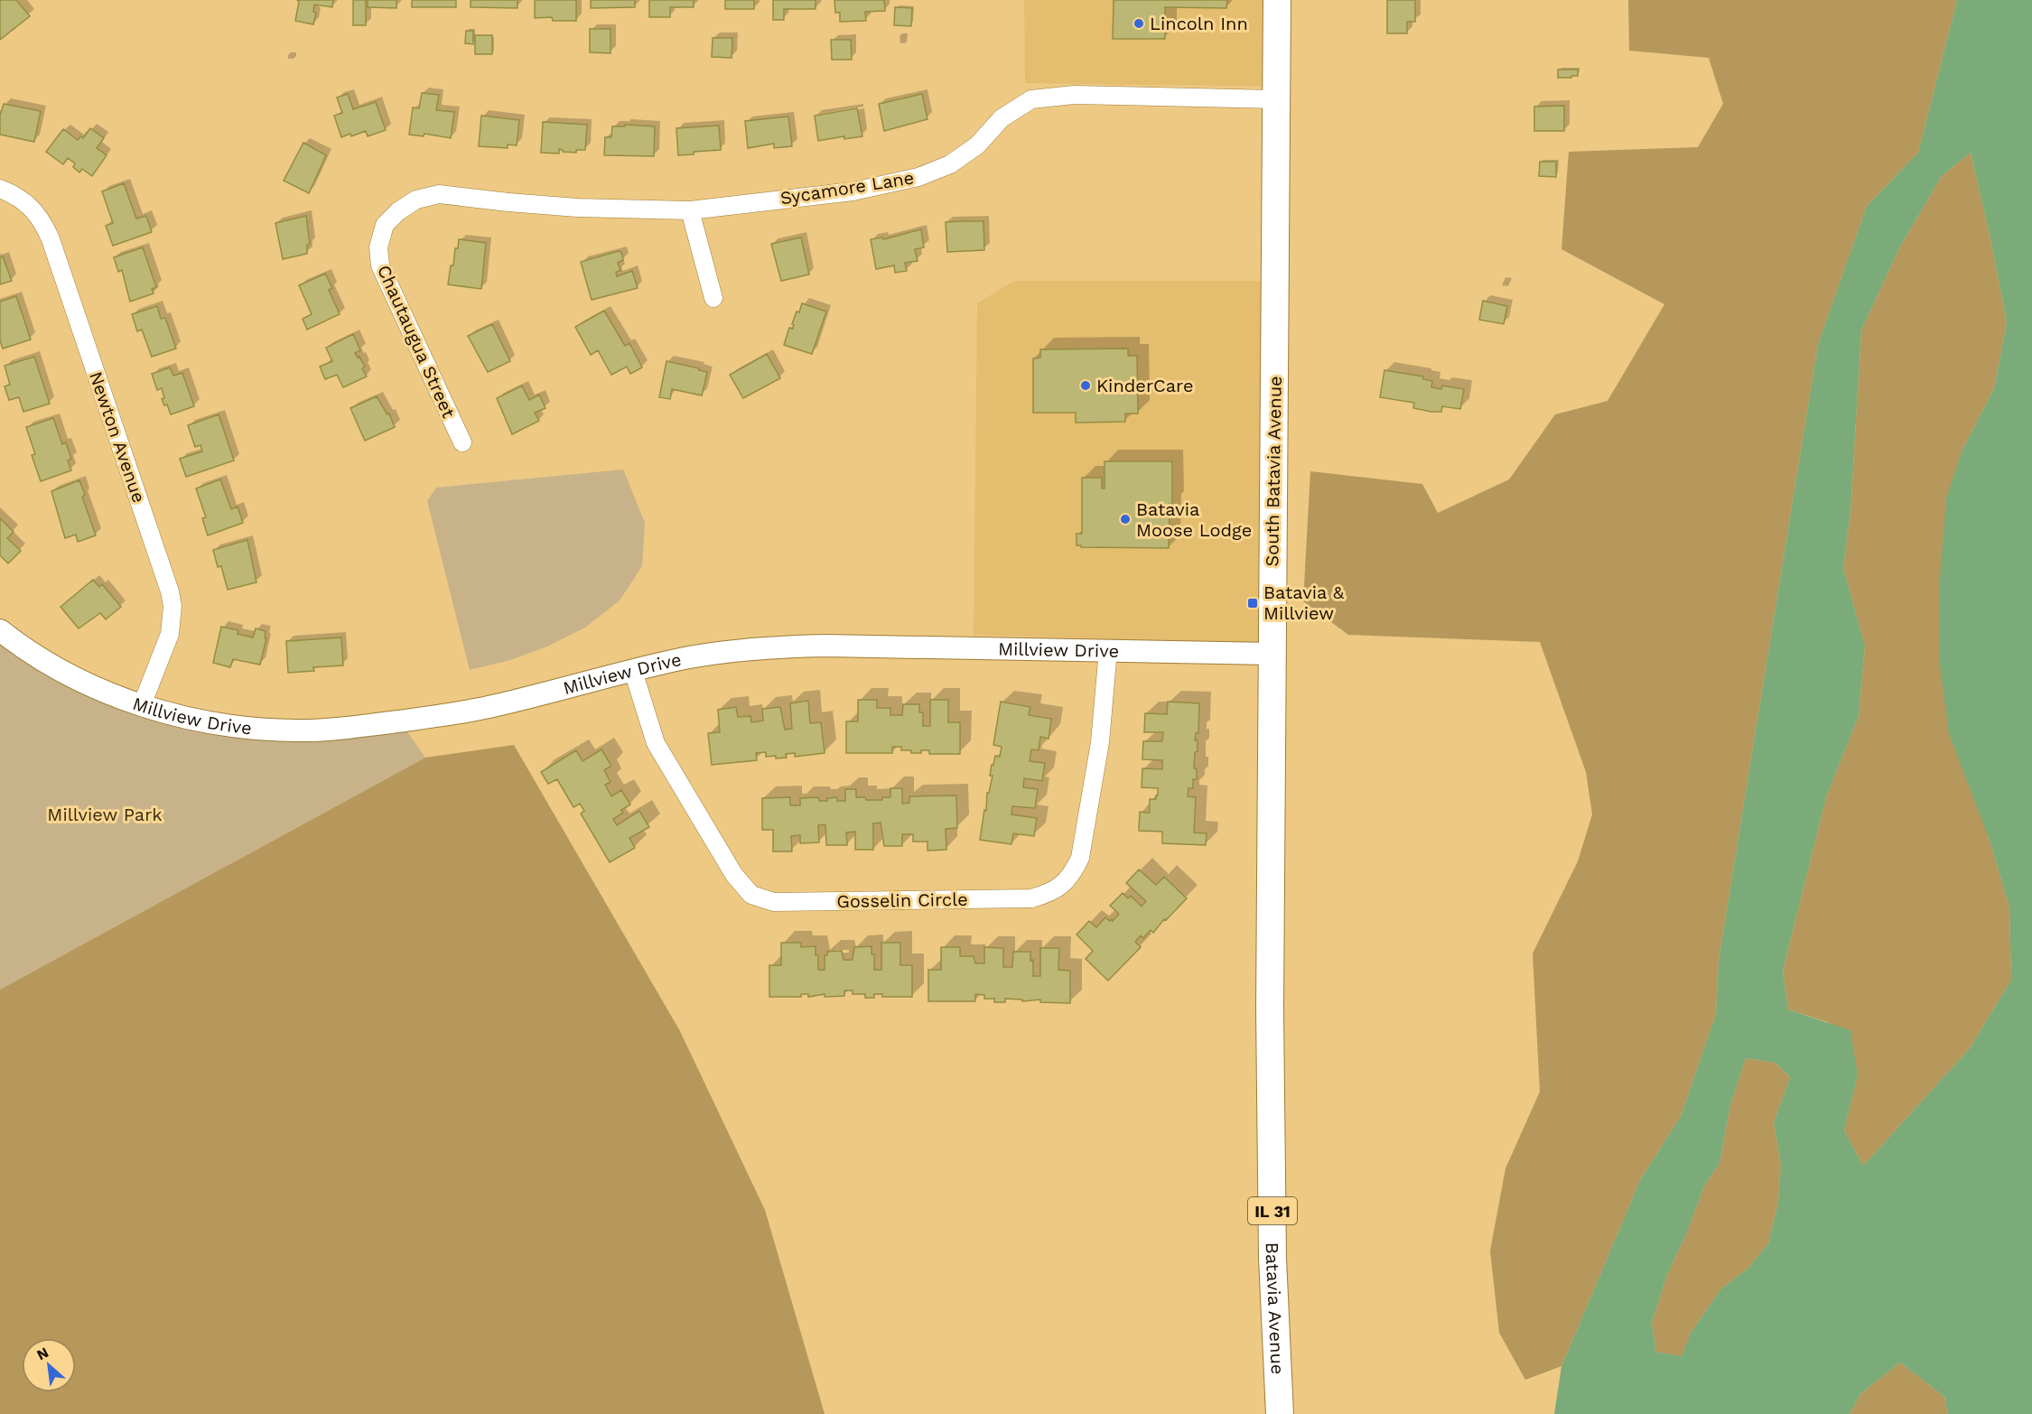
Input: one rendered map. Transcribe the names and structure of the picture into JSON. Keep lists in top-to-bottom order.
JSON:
{
  "streets": {
    "main road": ["South Batavia Avenue", "IL 31", "Batavia Avenue"],
    "street": [
      "Sycamore Lane",
      "Chautaugua Street",
      "Newton Avenue",
      "Millview Drive",
      "Gosselin Circle"
    ]
  },
  "crossings": [
    ["Sycamore Lane", "Chautaugua Street"],
    ["Sycamore Lane", "South Batavia Avenue"],
    ["Newton Avenue", "Millview Drive"],
    ["South Batavia Avenue", "Millview Drive"],
    ["South Batavia Avenue", "Batavia Avenue"],
    ["Millview Drive", "Gosselin Circle"]
  ],
  "parks": ["Millview Park"],
  "places": {
    "other": ["Lincoln Inn", "KinderCare", "Batavia Moose Lodge"],
    "transit": ["Batavia & Millview"]
  },
  "north": "top left"
}
